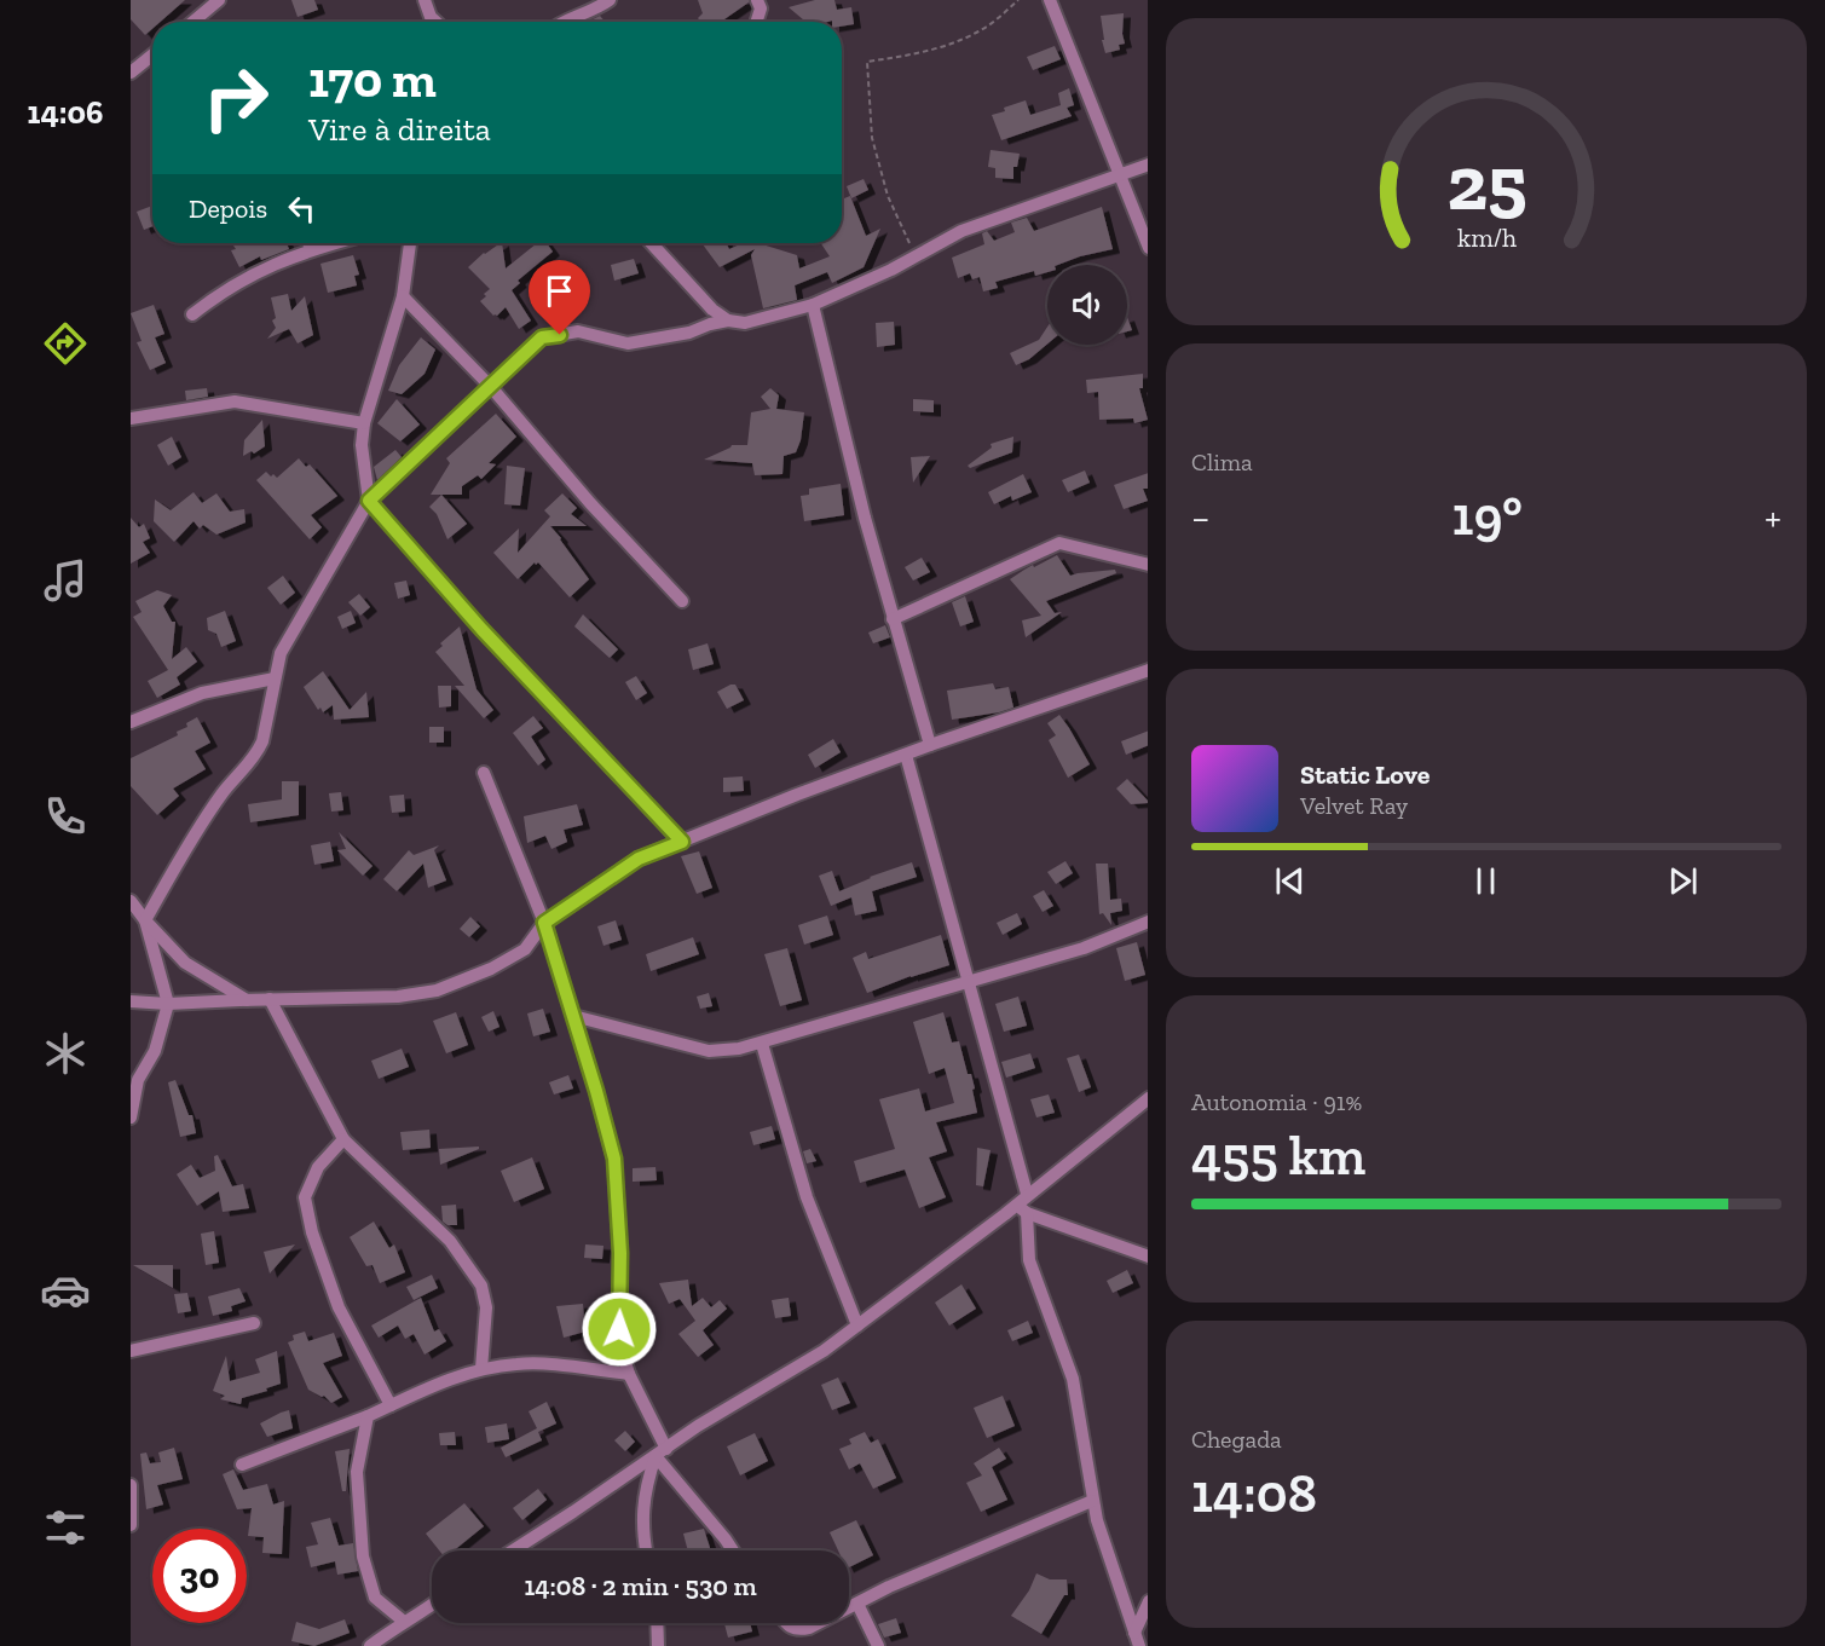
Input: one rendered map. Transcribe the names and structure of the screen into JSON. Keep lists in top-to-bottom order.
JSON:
{
  "page": {
    "tabs": "14:06",
    "turn": ["170 m", "Vire à direita"],
    "then": "Depois",
    "tile": [
      "Clima",
      ["Autonomia · 91%", "455 km"],
      ["Chegada", "14:08"]
    ],
    "heat": ["−", "19°", "+"],
    "song": ["Static Love", "Velvet Ray"],
    "limit": "30",
    "trip": "14:08 · 2 min · 530 m",
    "gauge": ["25", "km/h"]
  }
}
